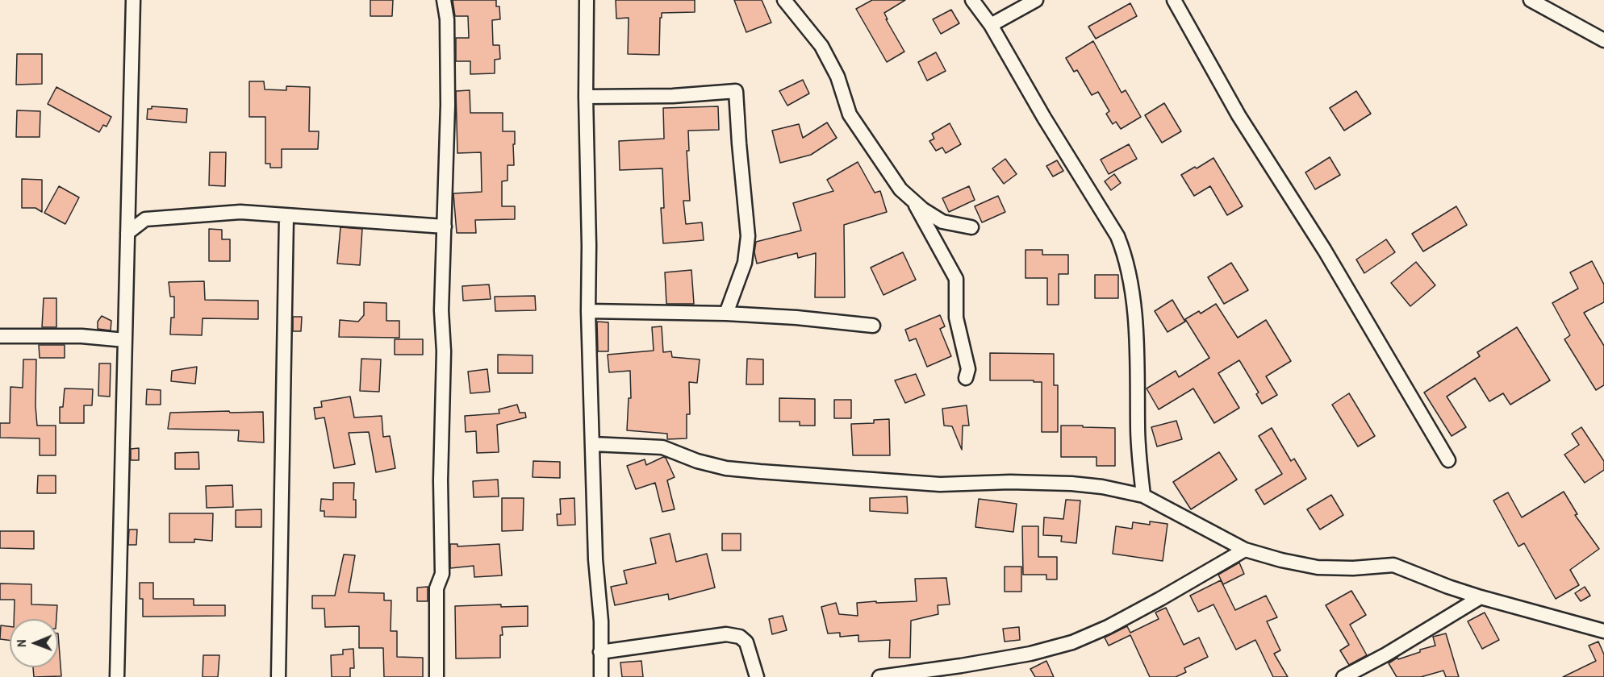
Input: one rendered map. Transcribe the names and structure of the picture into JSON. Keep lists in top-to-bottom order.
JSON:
{
  "north": "left"
}
